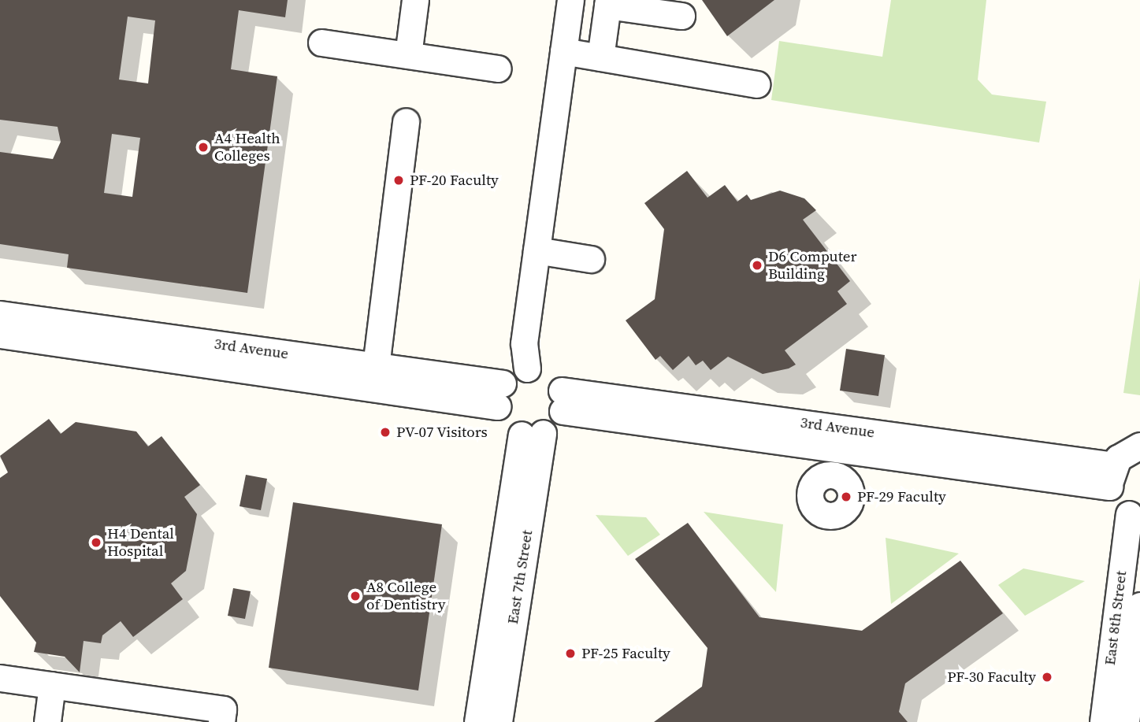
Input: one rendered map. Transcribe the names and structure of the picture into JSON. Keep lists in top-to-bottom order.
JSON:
{
  "streets": {
    "lane": ["3rd Avenue", "East 7th Street", "East 8th Street"]
  },
  "crossings": [
    ["3rd Avenue", "East 7th Street"]
  ],
  "places": [
    "A4 Health Colleges",
    "PF-20 Faculty",
    "D6 Computer Building",
    "PV-07 Visitors",
    "PF-29 Faculty",
    "H4 Dental Hospital",
    "A8 College of Dentistry",
    "PF-25 Faculty",
    "PF-30 Faculty"
  ]
}
